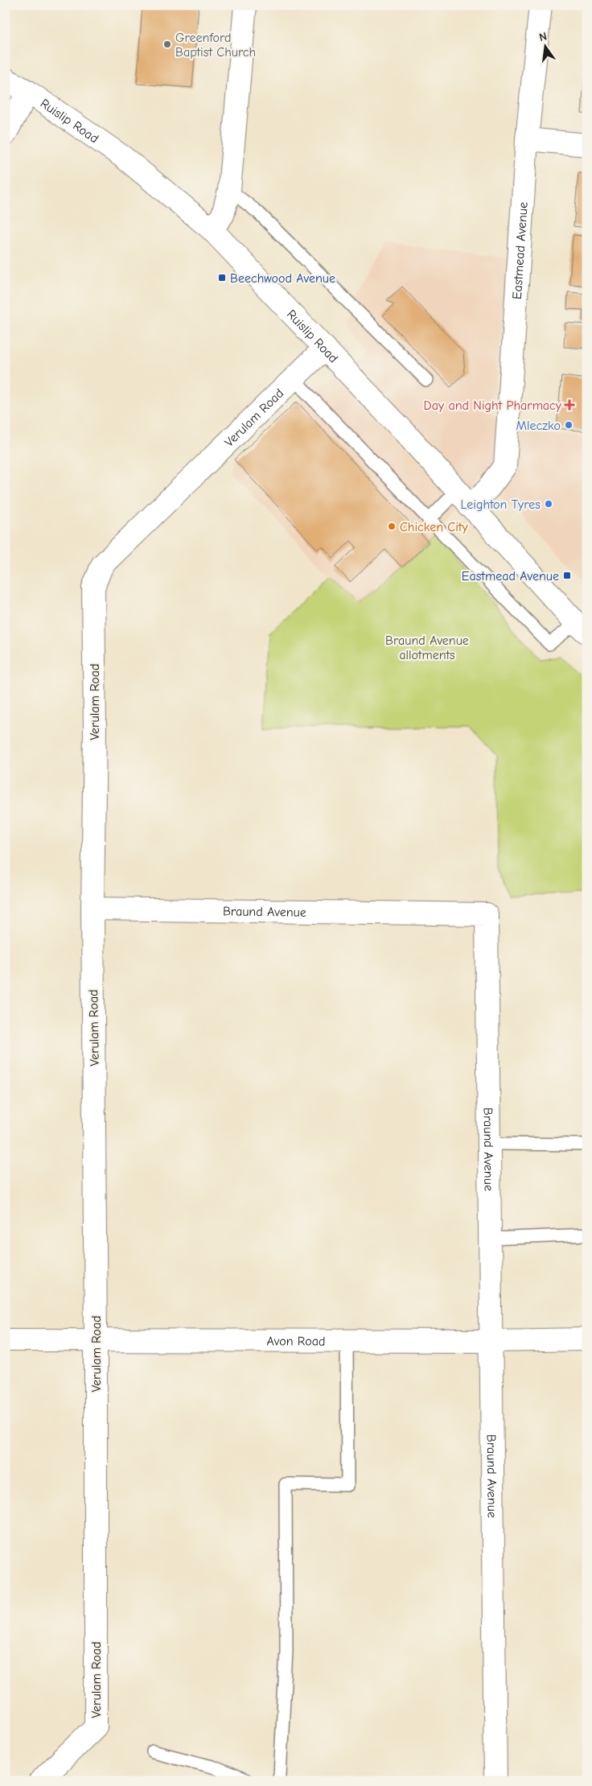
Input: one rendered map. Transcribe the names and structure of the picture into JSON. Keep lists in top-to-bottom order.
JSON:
{
  "streets": {
    "street": [
      "Ruislip Road",
      "Eastmead Avenue",
      "Verulam Road",
      "Braund Avenue",
      "Avon Road"
    ]
  },
  "crossings": [
    ["Ruislip Road", "Eastmead Avenue"],
    ["Ruislip Road", "Verulam Road"],
    ["Verulam Road", "Braund Avenue"],
    ["Verulam Road", "Avon Road"],
    ["Braund Avenue", "Avon Road"]
  ],
  "parks": ["Braund Avenue allotments"],
  "places": {
    "other": [
      "Greenford Baptist Church",
      "Mleczko",
      "Leighton Tyres",
      "Chicken City"
    ],
    "transit": ["Beechwood Avenue", "Eastmead Avenue"],
    "health": ["Day and Night Pharmacy"]
  },
  "north": "top"
}
